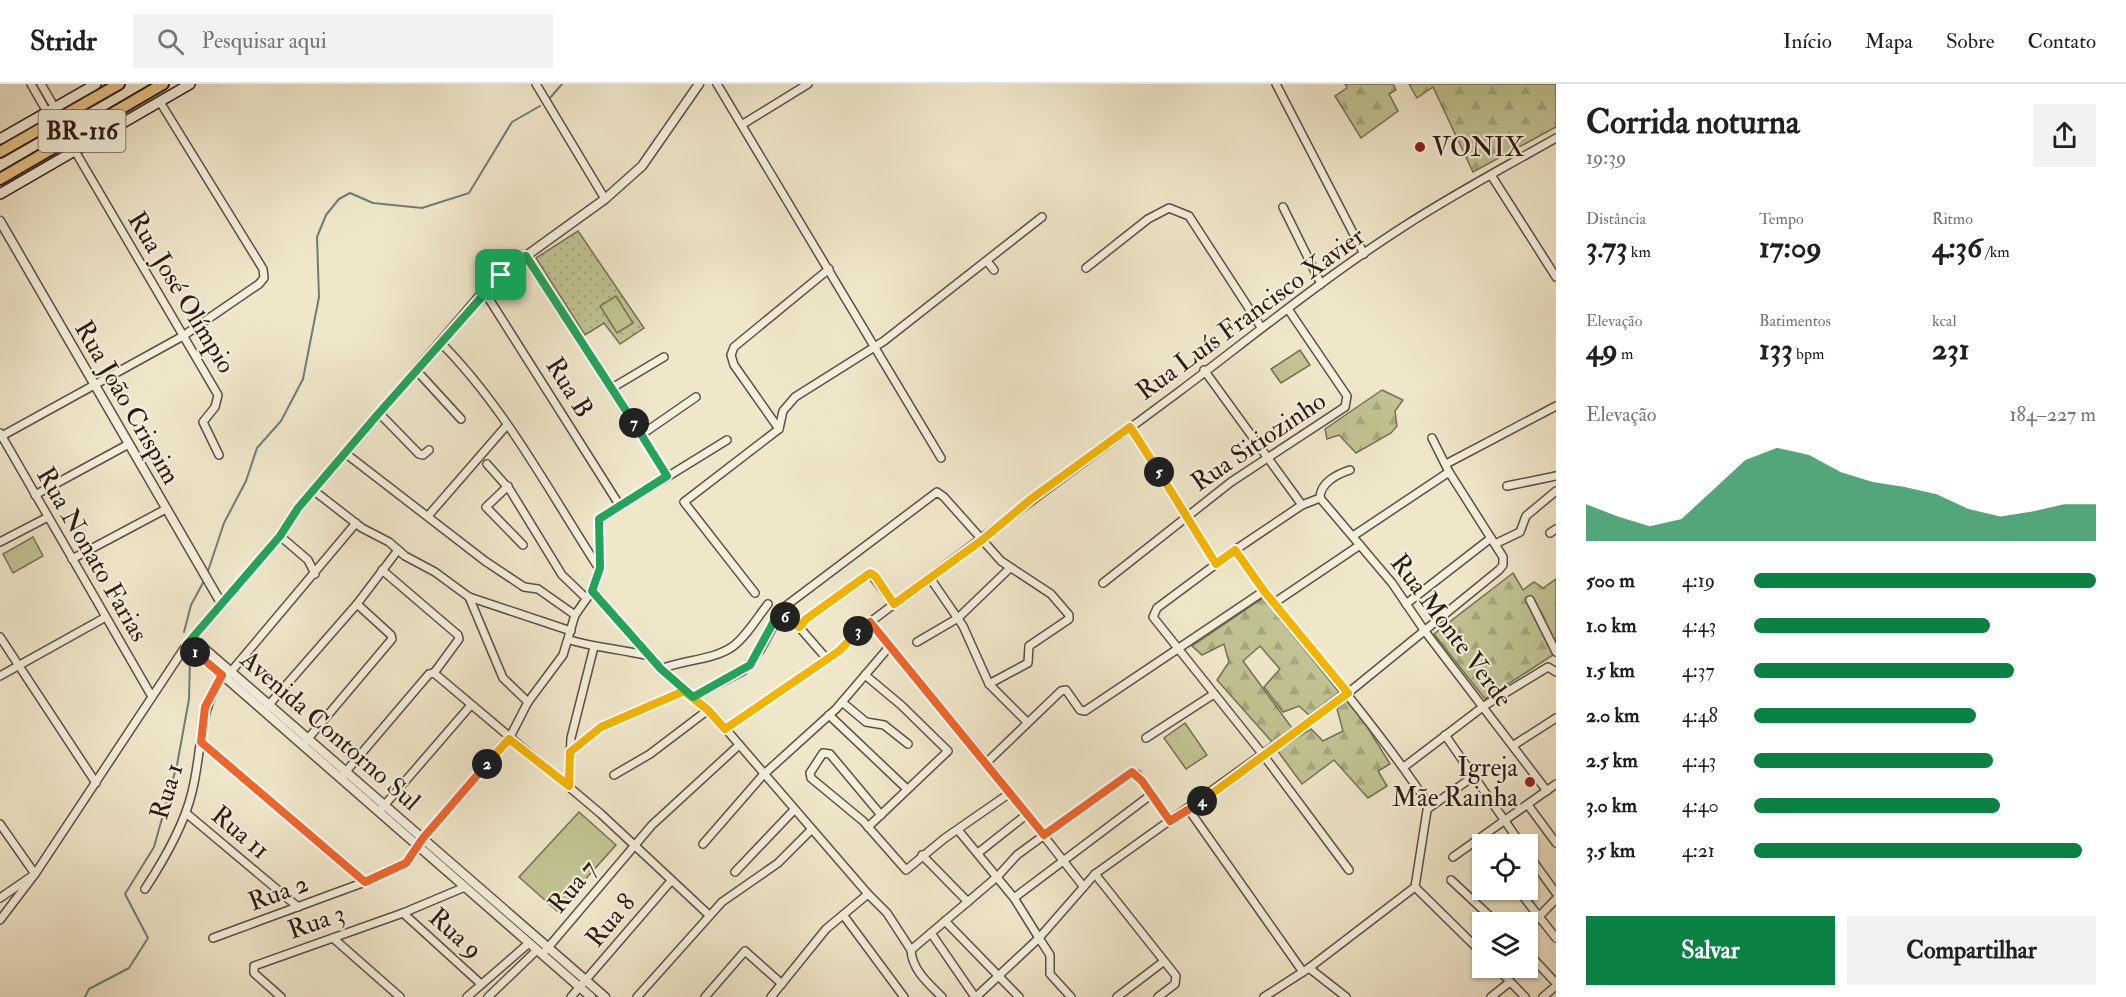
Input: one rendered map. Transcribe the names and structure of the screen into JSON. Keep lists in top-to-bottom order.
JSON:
{
  "streets": {
    "highway": ["BR-116"],
    "street": [
      "Rua José Olímpio",
      "Rua Luís Francisco Xavier",
      "Rua B",
      "Rua João Crispim",
      "Rua Sitiozinho",
      "Rua Nonato Farias",
      "Rua Monte Verde",
      "Avenida Contorno Sul",
      "Rua 1",
      "Rua 11",
      "Rua 7",
      "Rua 2",
      "Rua 8",
      "Rua 3",
      "Rua 9"
    ]
  },
  "crossings": [
    ["BR-116", "Rua José Olímpio"],
    ["Rua Luís Francisco Xavier", "Rua Sitiozinho"],
    ["Avenida Contorno Sul", "Rua 1"],
    ["Avenida Contorno Sul", "Rua 7"],
    ["Avenida Contorno Sul", "Rua 2"],
    ["Avenida Contorno Sul", "Rua 8"],
    ["Avenida Contorno Sul", "Rua 3"],
    ["Rua 1", "Rua 11"],
    ["Rua 11", "Rua 2"],
    ["Rua 3", "Rua 9"]
  ],
  "places": ["VONIX", "Igreja Mãe Rainha"],
  "page": {
    "header": "Stridr",
    "search": "Pesquisar aqui",
    "nav": [
      "Início",
      "Mapa",
      "Sobre",
      "Contato"
    ],
    "heading": ["Corrida noturna", "19:39"],
    "stats": [
      ["Distância", "3.73 km"],
      ["Tempo", "17:09"],
      ["Ritmo", "4:36 /km"],
      ["Elevação", "49 m"],
      ["Batimentos", "133 bpm"],
      ["kcal", "231"]
    ],
    "chart": ["Elevação", "184–227 m"],
    "pins": [
      "7",
      "5",
      "6",
      "3",
      "1",
      "2",
      "4"
    ],
    "list": [
      {
        "name": "500 m",
        "note": "4:19"
      },
      {
        "name": "1.0 km",
        "note": "4:43"
      },
      {
        "name": "1.5 km",
        "note": "4:37"
      },
      {
        "name": "2.0 km",
        "note": "4:48"
      },
      {
        "name": "2.5 km",
        "note": "4:43"
      },
      {
        "name": "3.0 km",
        "note": "4:40"
      },
      {
        "name": "3.5 km",
        "note": "4:21"
      }
    ],
    "buttons": ["Salvar", "Compartilhar"]
  }
}
